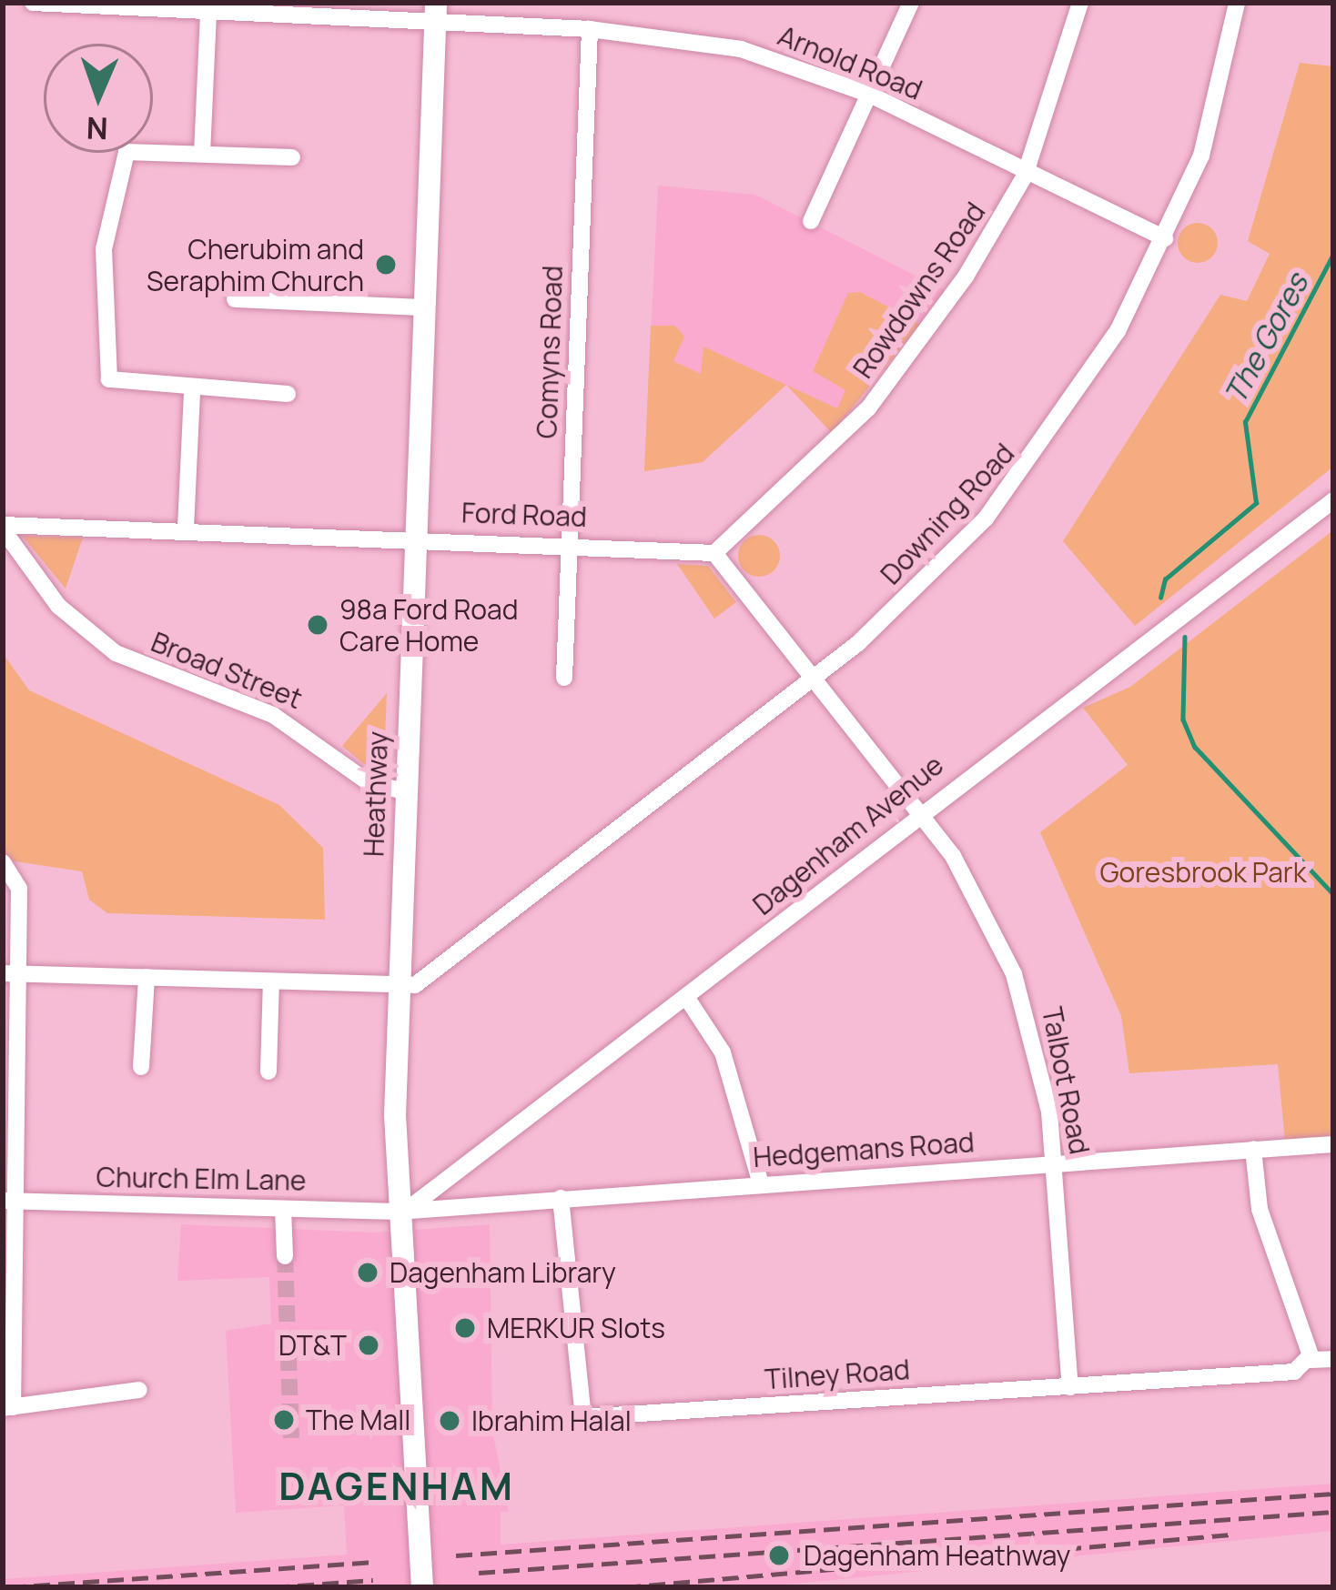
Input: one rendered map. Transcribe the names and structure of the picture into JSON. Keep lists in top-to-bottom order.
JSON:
{
  "streets": {
    "main road": ["Heathway"],
    "street": [
      "Arnold Road",
      "Rowdowns Road",
      "Comyns Road",
      "Downing Road",
      "Ford Road",
      "Broad Street",
      "Dagenham Avenue",
      "Talbot Road",
      "Hedgemans Road",
      "Church Elm Lane",
      "Tilney Road"
    ]
  },
  "crossings": [
    ["Arnold Road", "Rowdowns Road"],
    ["Arnold Road", "Comyns Road"],
    ["Arnold Road", "Downing Road"],
    ["Arnold Road", "Heathway"],
    ["Rowdowns Road", "Ford Road"],
    ["Comyns Road", "Ford Road"],
    ["Downing Road", "Heathway"],
    ["Ford Road", "Broad Street"],
    ["Ford Road", "Heathway"],
    ["Broad Street", "Heathway"],
    ["Heathway", "Dagenham Avenue"],
    ["Heathway", "Hedgemans Road"],
    ["Heathway", "Church Elm Lane"],
    ["Dagenham Avenue", "Talbot Road"],
    ["Dagenham Avenue", "Hedgemans Road"],
    ["Dagenham Avenue", "Church Elm Lane"],
    ["Talbot Road", "Hedgemans Road"],
    ["Talbot Road", "Tilney Road"],
    ["Hedgemans Road", "Church Elm Lane"],
    ["Hedgemans Road", "Tilney Road"]
  ],
  "districts": ["DAGENHAM"],
  "water": ["The Gores"],
  "parks": ["Goresbrook Park"],
  "places": [
    "Cherubim and Seraphim Church",
    "98a Ford Road Care Home",
    "Dagenham Library",
    "MERKUR Slots",
    "DT&T",
    "The Mall",
    "Ibrahim Halal",
    "Dagenham Heathway"
  ],
  "north": "bottom"
}
